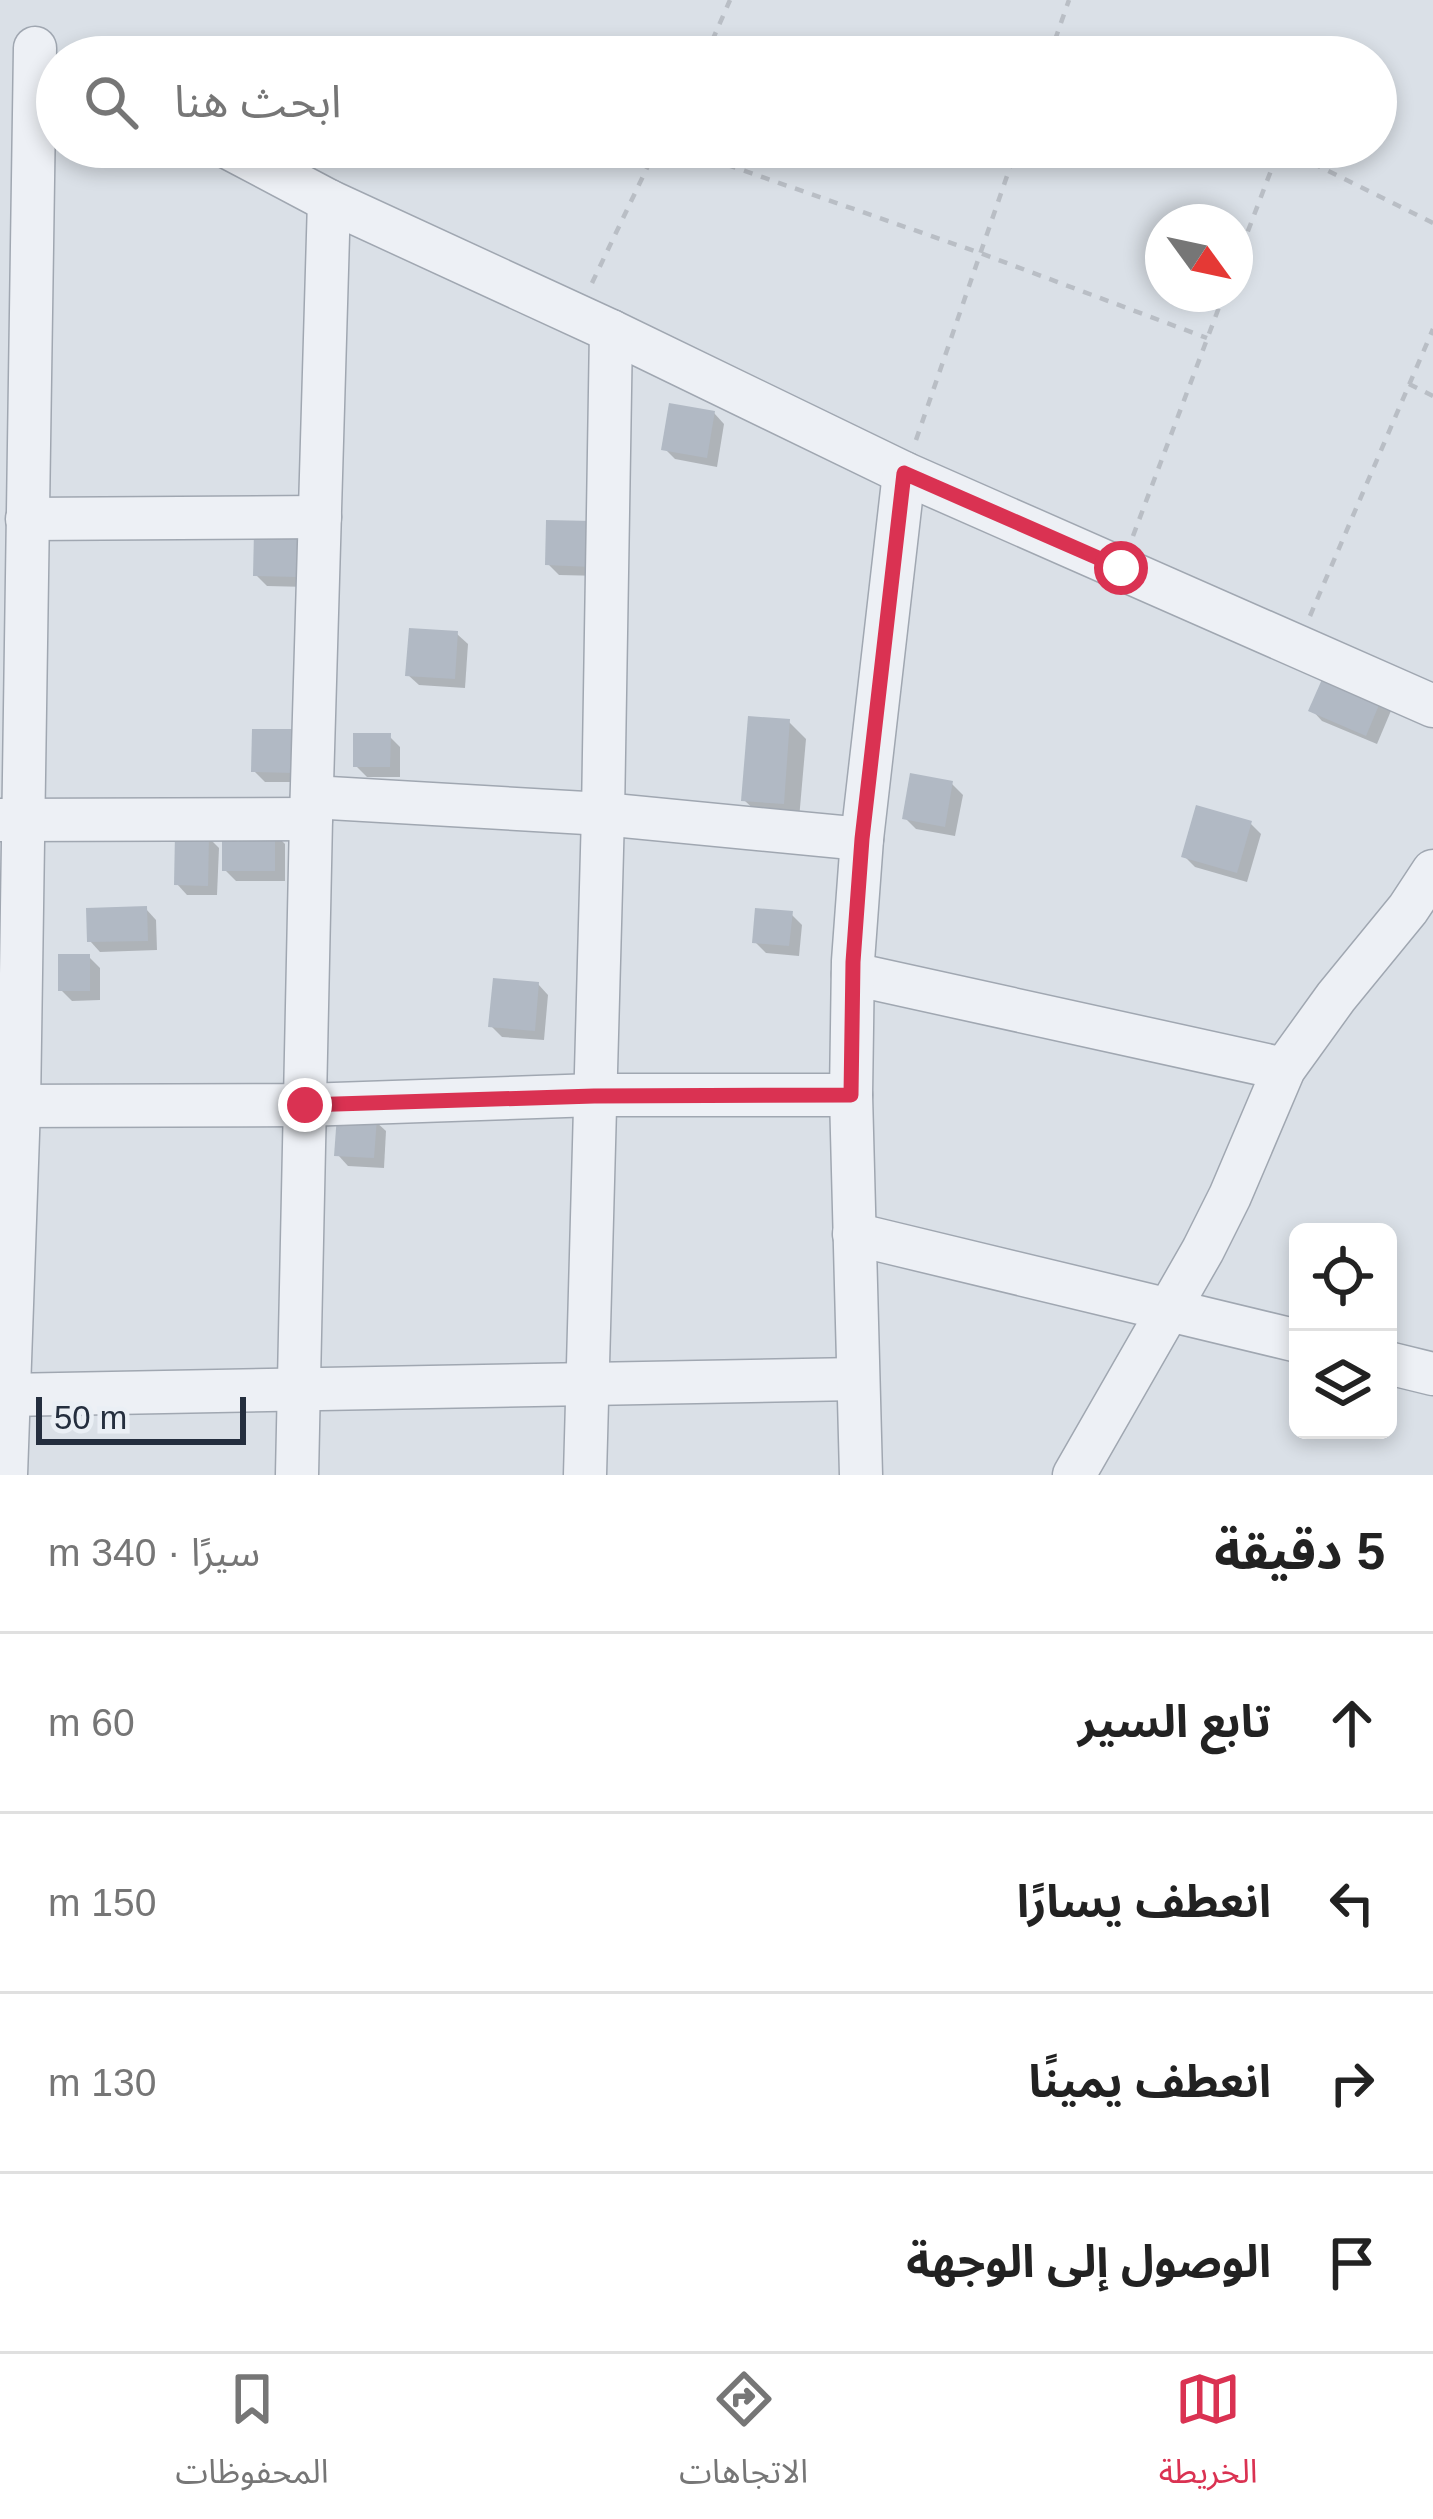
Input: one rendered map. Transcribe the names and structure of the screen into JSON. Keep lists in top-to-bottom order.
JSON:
{
  "scale_bar": "50 m",
  "north": "bottom right",
  "page": {
    "search": "ابحث هنا",
    "scale": "50 m",
    "heading": ["5 دقيقة", "سيرًا · 340 m"],
    "list": [
      ["تابع السير", "60 m"],
      ["انعطف يسارًا", "150 m"],
      ["انعطف يمينًا", "130 m"],
      "الوصول إلى الوجهة"
    ],
    "nav": ["الخريطة", "الاتجاهات", "المحفوظات"]
  }
}
